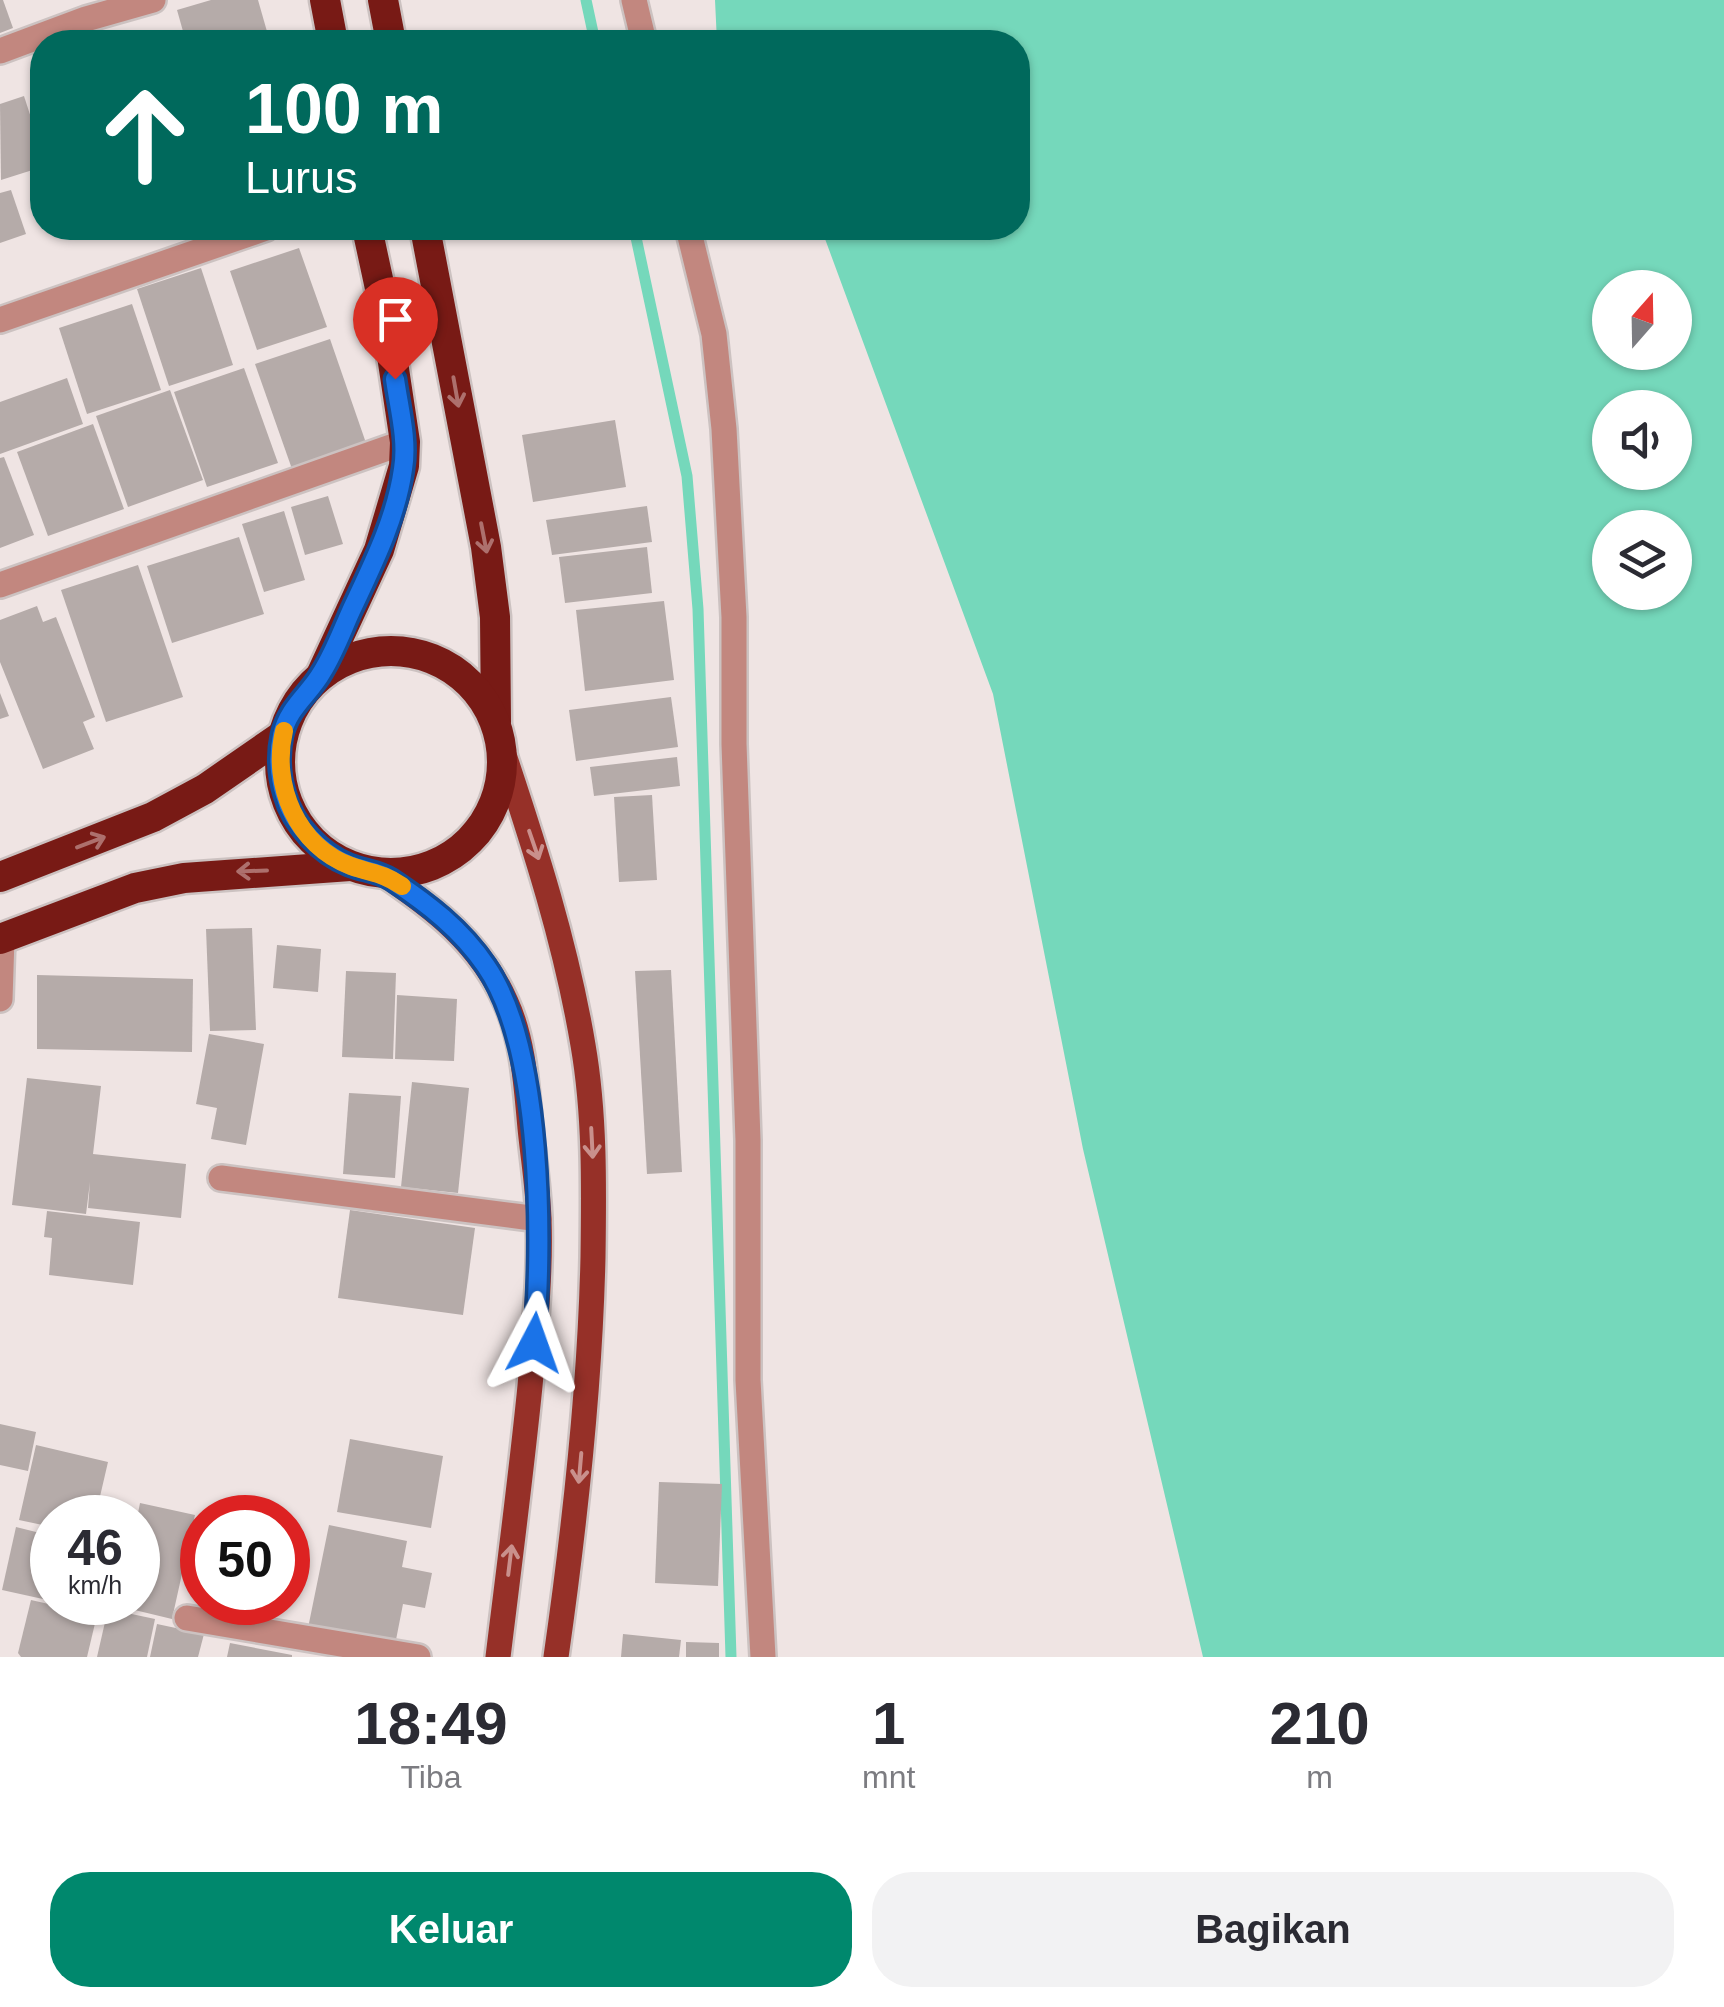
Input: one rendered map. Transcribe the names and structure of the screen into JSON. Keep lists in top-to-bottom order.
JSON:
{
  "north": "top",
  "page": {
    "turn": ["100 m", "Lurus"],
    "speed": "46 km/h",
    "limit": "50",
    "eta": [
      "18:49",
      "Tiba",
      "1",
      "mnt",
      "210",
      "m"
    ],
    "buttons": ["Keluar", "Bagikan"]
  }
}
